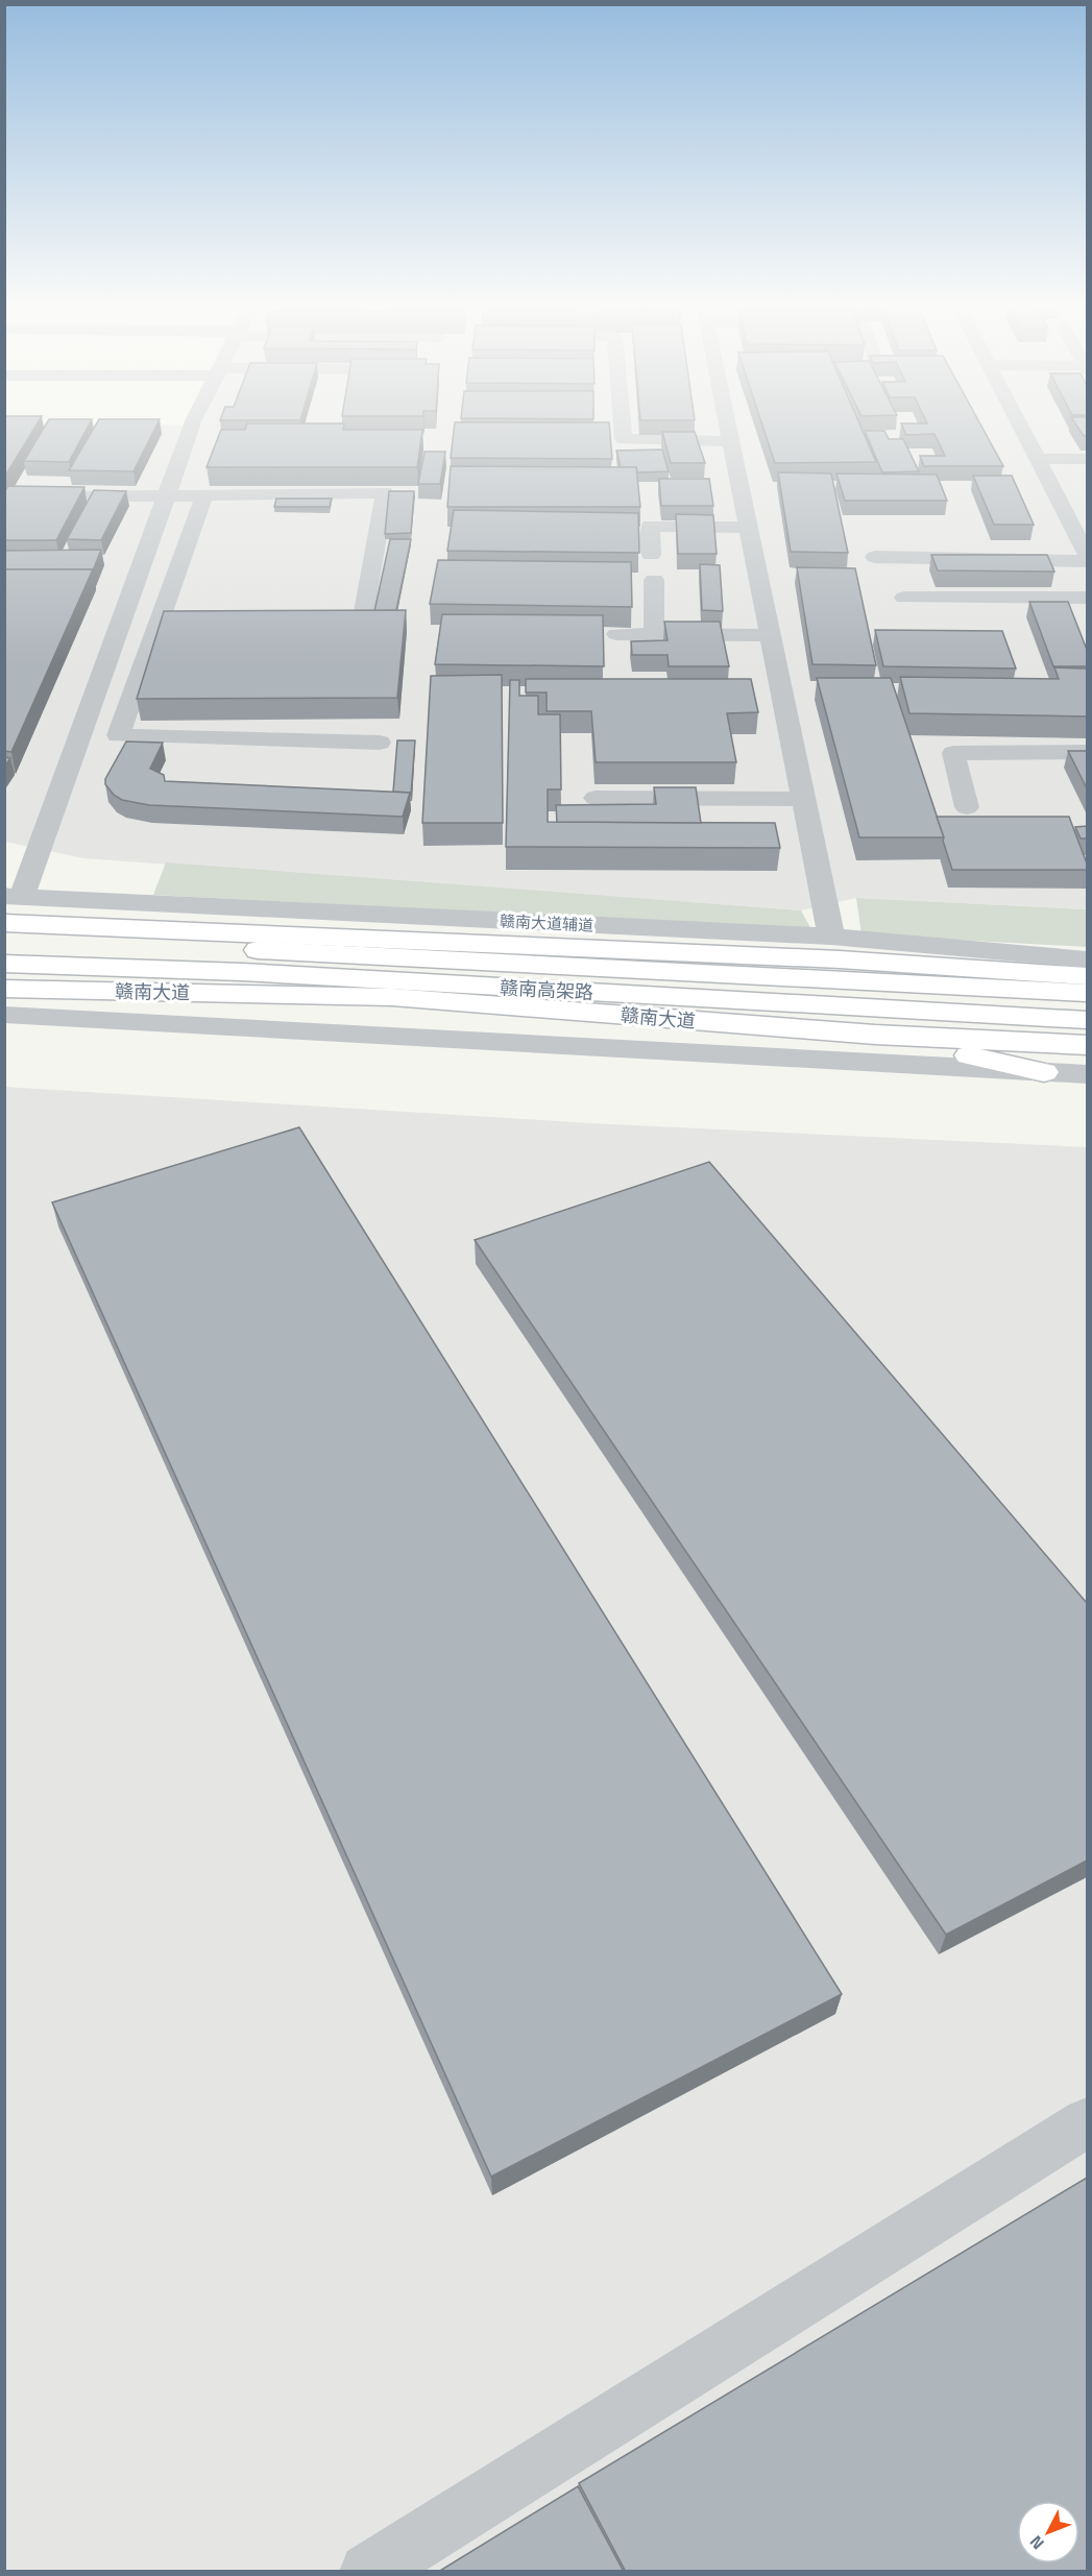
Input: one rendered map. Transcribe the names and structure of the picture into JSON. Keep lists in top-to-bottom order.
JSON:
{
  "streets": {
    "main road": ["赣南高架路", "赣南大道"],
    "street": ["赣南大道辅道"]
  },
  "north": "bottom left"
}
